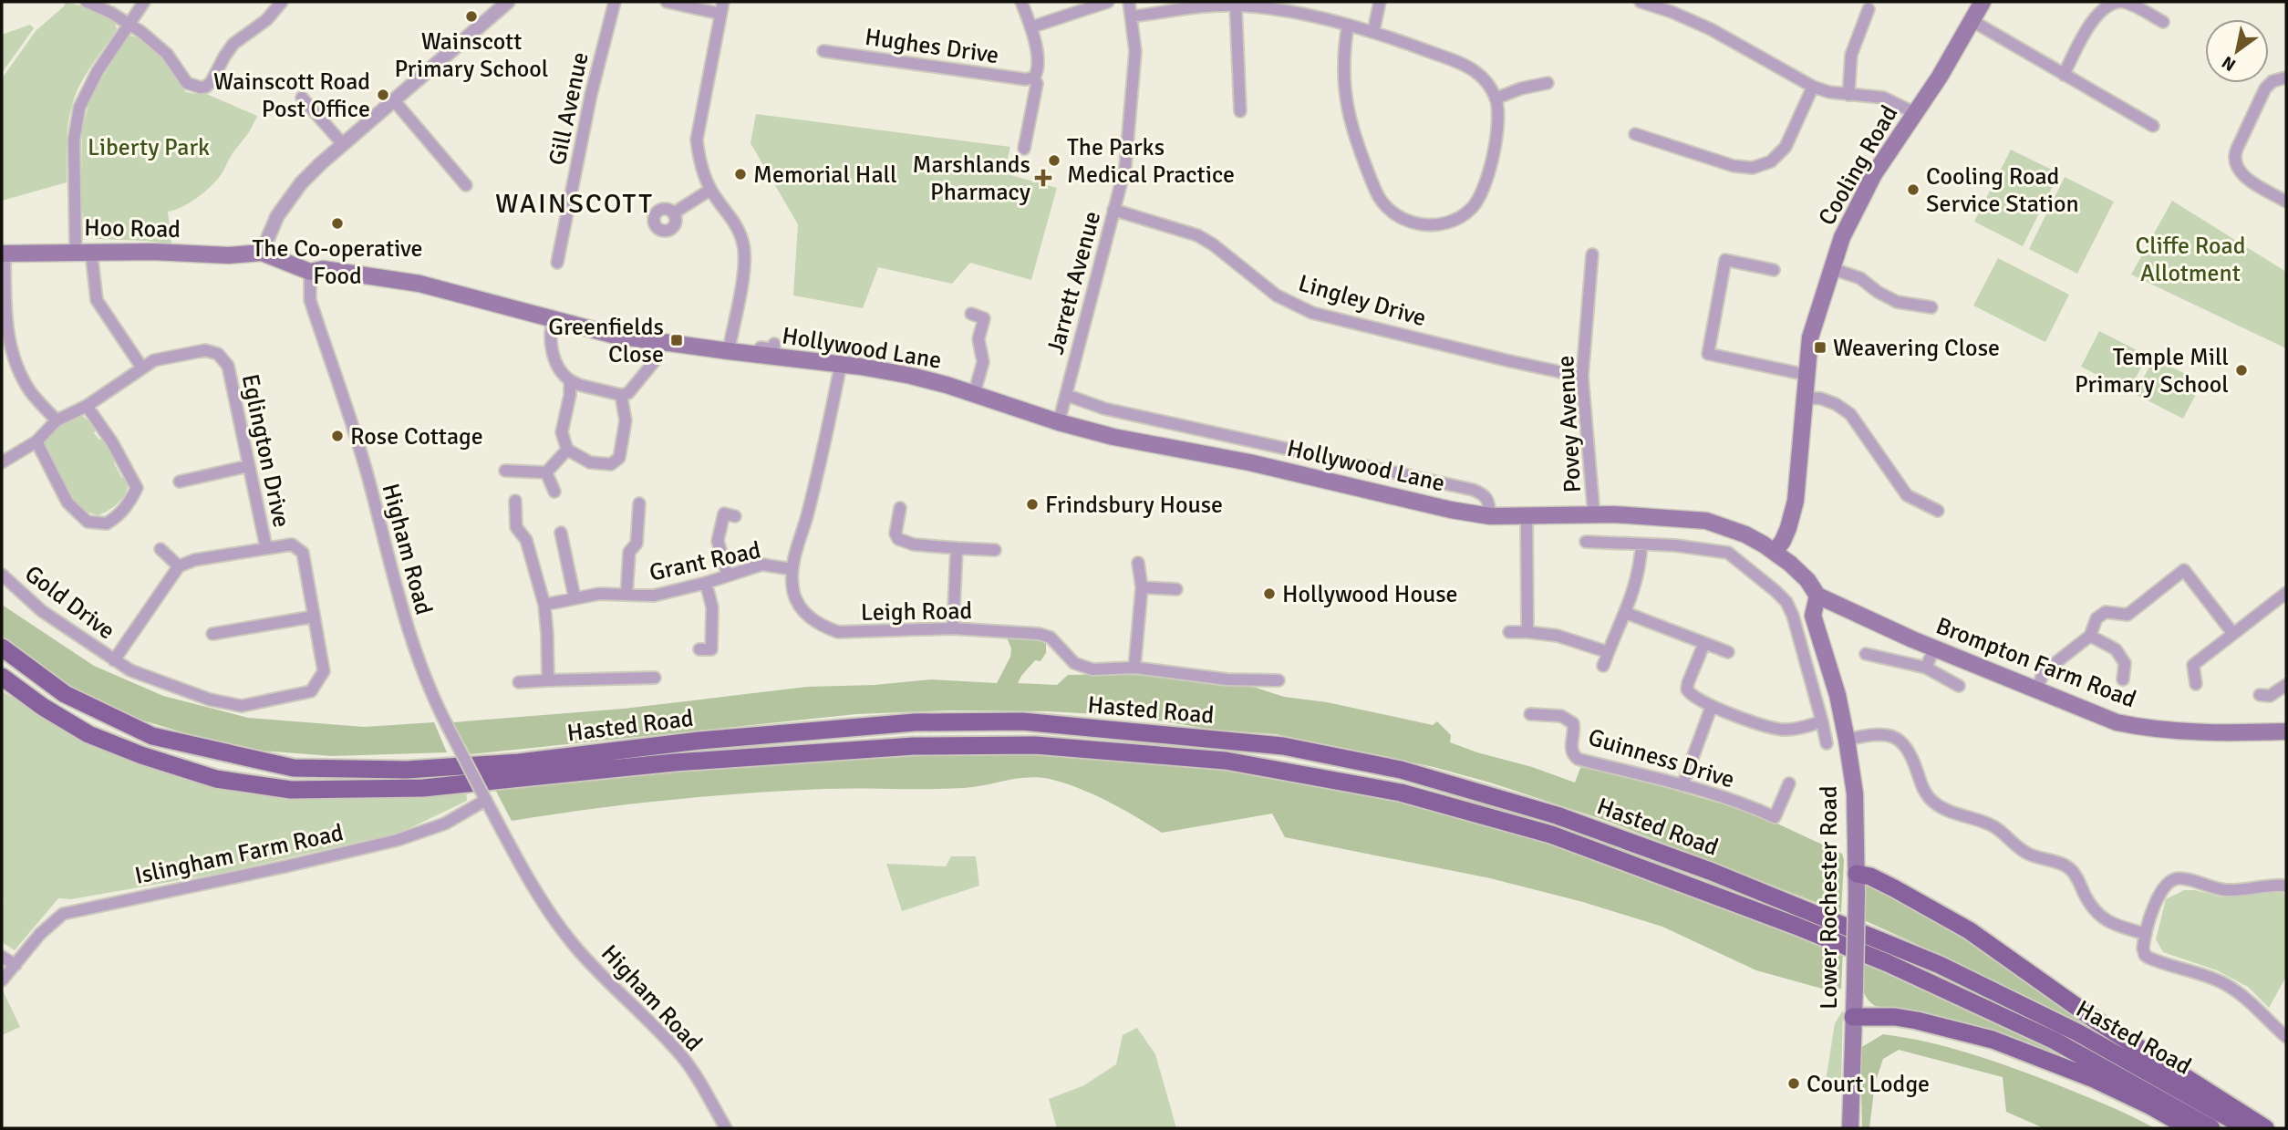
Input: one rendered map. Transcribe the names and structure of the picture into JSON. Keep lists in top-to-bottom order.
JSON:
{
  "streets": {
    "main road": [
      "Cooling Road",
      "Hoo Road",
      "Hollywood Lane",
      "Brompton Farm Road",
      "Hasted Road",
      "Lower Rochester Road"
    ],
    "street": [
      "Hughes Drive",
      "Gill Avenue",
      "Jarrett Avenue",
      "Lingley Drive",
      "Povey Avenue",
      "Eglington Drive",
      "Higham Road",
      "Grant Road",
      "Gold Drive",
      "Leigh Road",
      "Guinness Drive",
      "Islingham Farm Road"
    ]
  },
  "crossings": [
    ["Cooling Road", "Hollywood Lane"],
    ["Hoo Road", "Hollywood Lane"],
    ["Jarrett Avenue", "Lingley Drive"],
    ["Jarrett Avenue", "Hollywood Lane"],
    ["Lingley Drive", "Povey Avenue"],
    ["Hollywood Lane", "Povey Avenue"],
    ["Hollywood Lane", "Higham Road"],
    ["Hollywood Lane", "Leigh Road"],
    ["Hollywood Lane", "Brompton Farm Road"],
    ["Hollywood Lane", "Lower Rochester Road"],
    ["Eglington Drive", "Gold Drive"],
    ["Higham Road", "Islingham Farm Road"],
    ["Grant Road", "Leigh Road"],
    ["Brompton Farm Road", "Lower Rochester Road"]
  ],
  "districts": ["WAINSCOTT"],
  "parks": ["Liberty Park", "Cliffe Road Allotment"],
  "places": {
    "other": [
      "Wainscott Primary School",
      "Wainscott Road Post Office",
      "The Parks Medical Practice",
      "Memorial Hall",
      "Cooling Road Service Station",
      "The Co-operative Food",
      "Temple Mill Primary School",
      "Rose Cottage",
      "Frindsbury House",
      "Hollywood House",
      "Court Lodge"
    ],
    "health": ["Marshlands Pharmacy"],
    "transit": ["Greenfields Close", "Weavering Close"]
  },
  "north": "bottom left"
}
